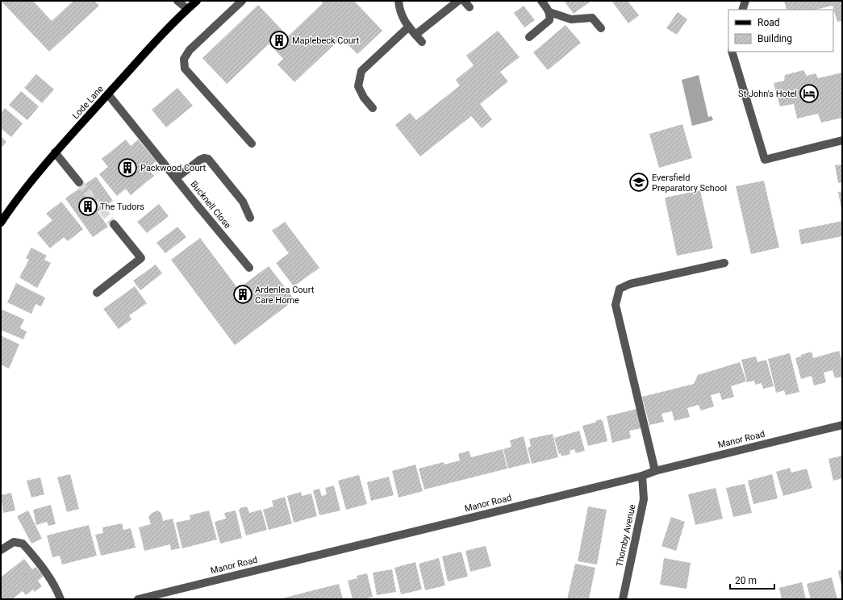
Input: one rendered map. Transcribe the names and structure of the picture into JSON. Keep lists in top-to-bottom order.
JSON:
{
  "streets": {
    "main road": ["Lode Lane"],
    "street": ["Bucknell Close", "Manor Road", "Thornby Avenue"]
  },
  "crossings": [
    ["Lode Lane", "Bucknell Close"],
    ["Manor Road", "Thornby Avenue"]
  ],
  "places": {
    "building": [
      "Maplebeck Court",
      "Packwood Court",
      "The Tudors",
      "Ardenlea Court Care Home"
    ],
    "hotel": ["St John's Hotel"],
    "school or university": ["Eversfield Preparatory School"]
  },
  "legend": ["Road", "Building"],
  "scale_bar": "20 m"
}
